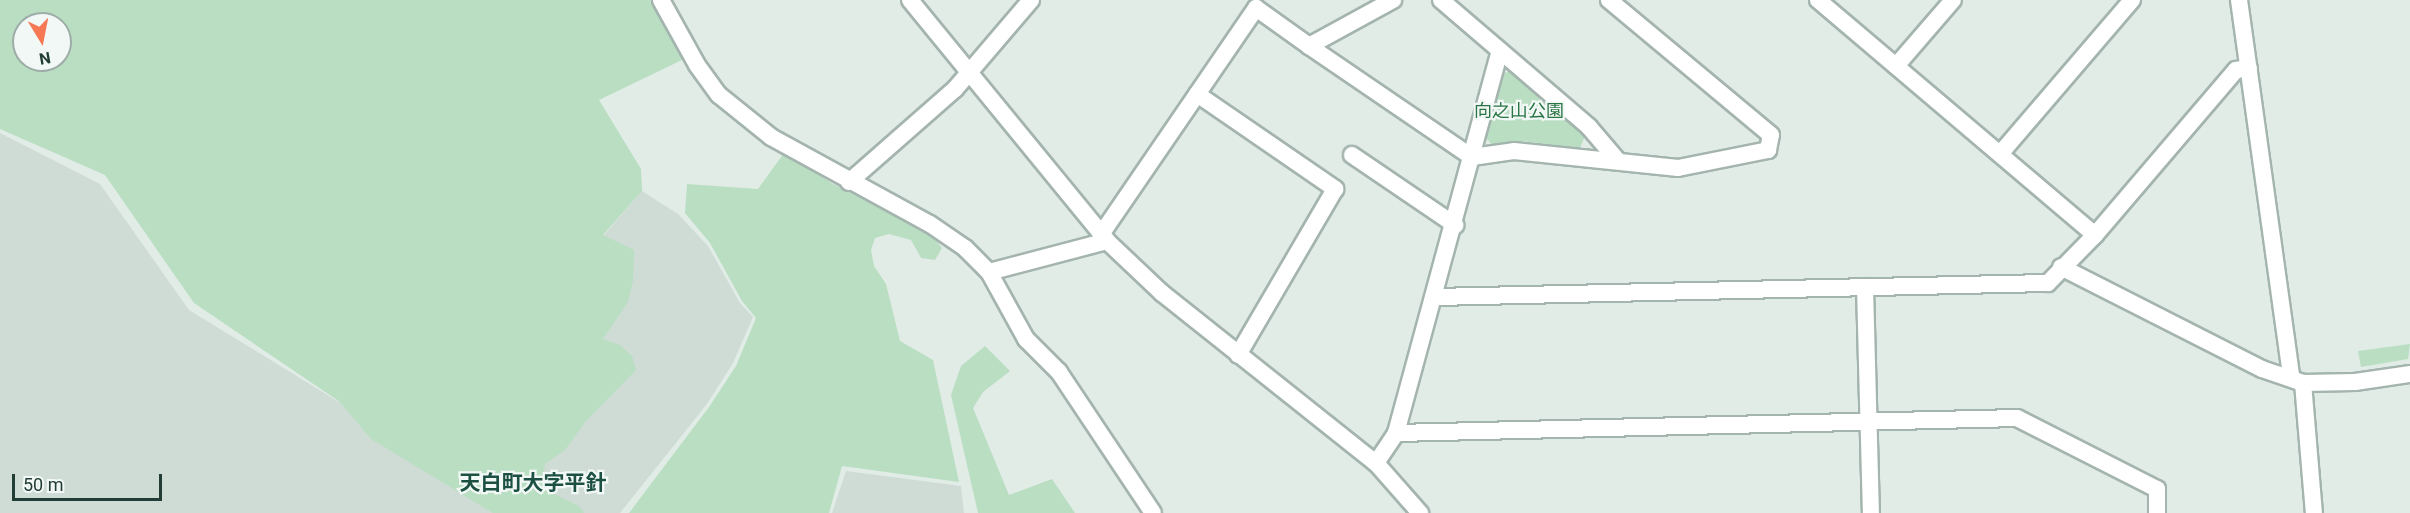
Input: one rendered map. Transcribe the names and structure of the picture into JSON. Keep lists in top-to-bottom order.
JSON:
{
  "districts": ["天白町大字平針"],
  "parks": ["向之山公園"],
  "scale_bar": "50 m",
  "north": "bottom"
}
